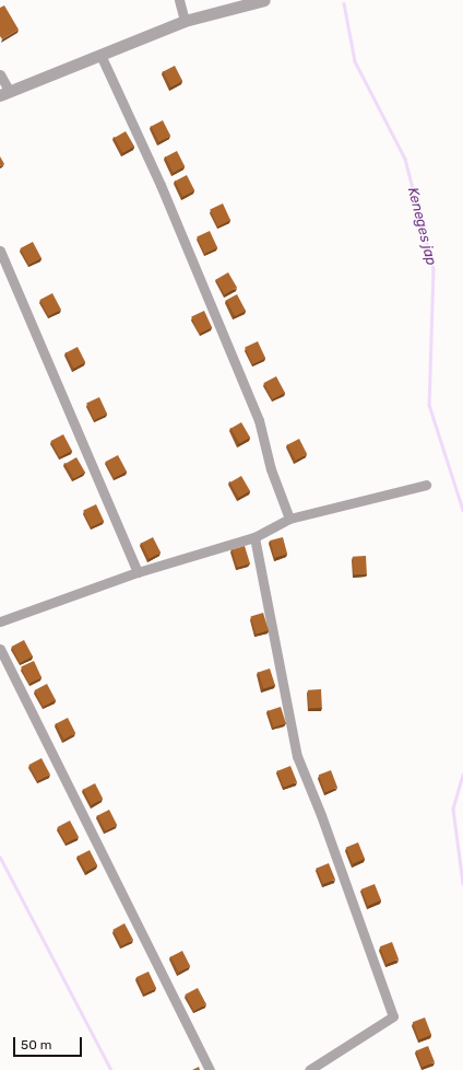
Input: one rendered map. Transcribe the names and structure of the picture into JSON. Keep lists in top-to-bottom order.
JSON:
{
  "water": ["Keneges jap"],
  "scale_bar": "50 m"
}
